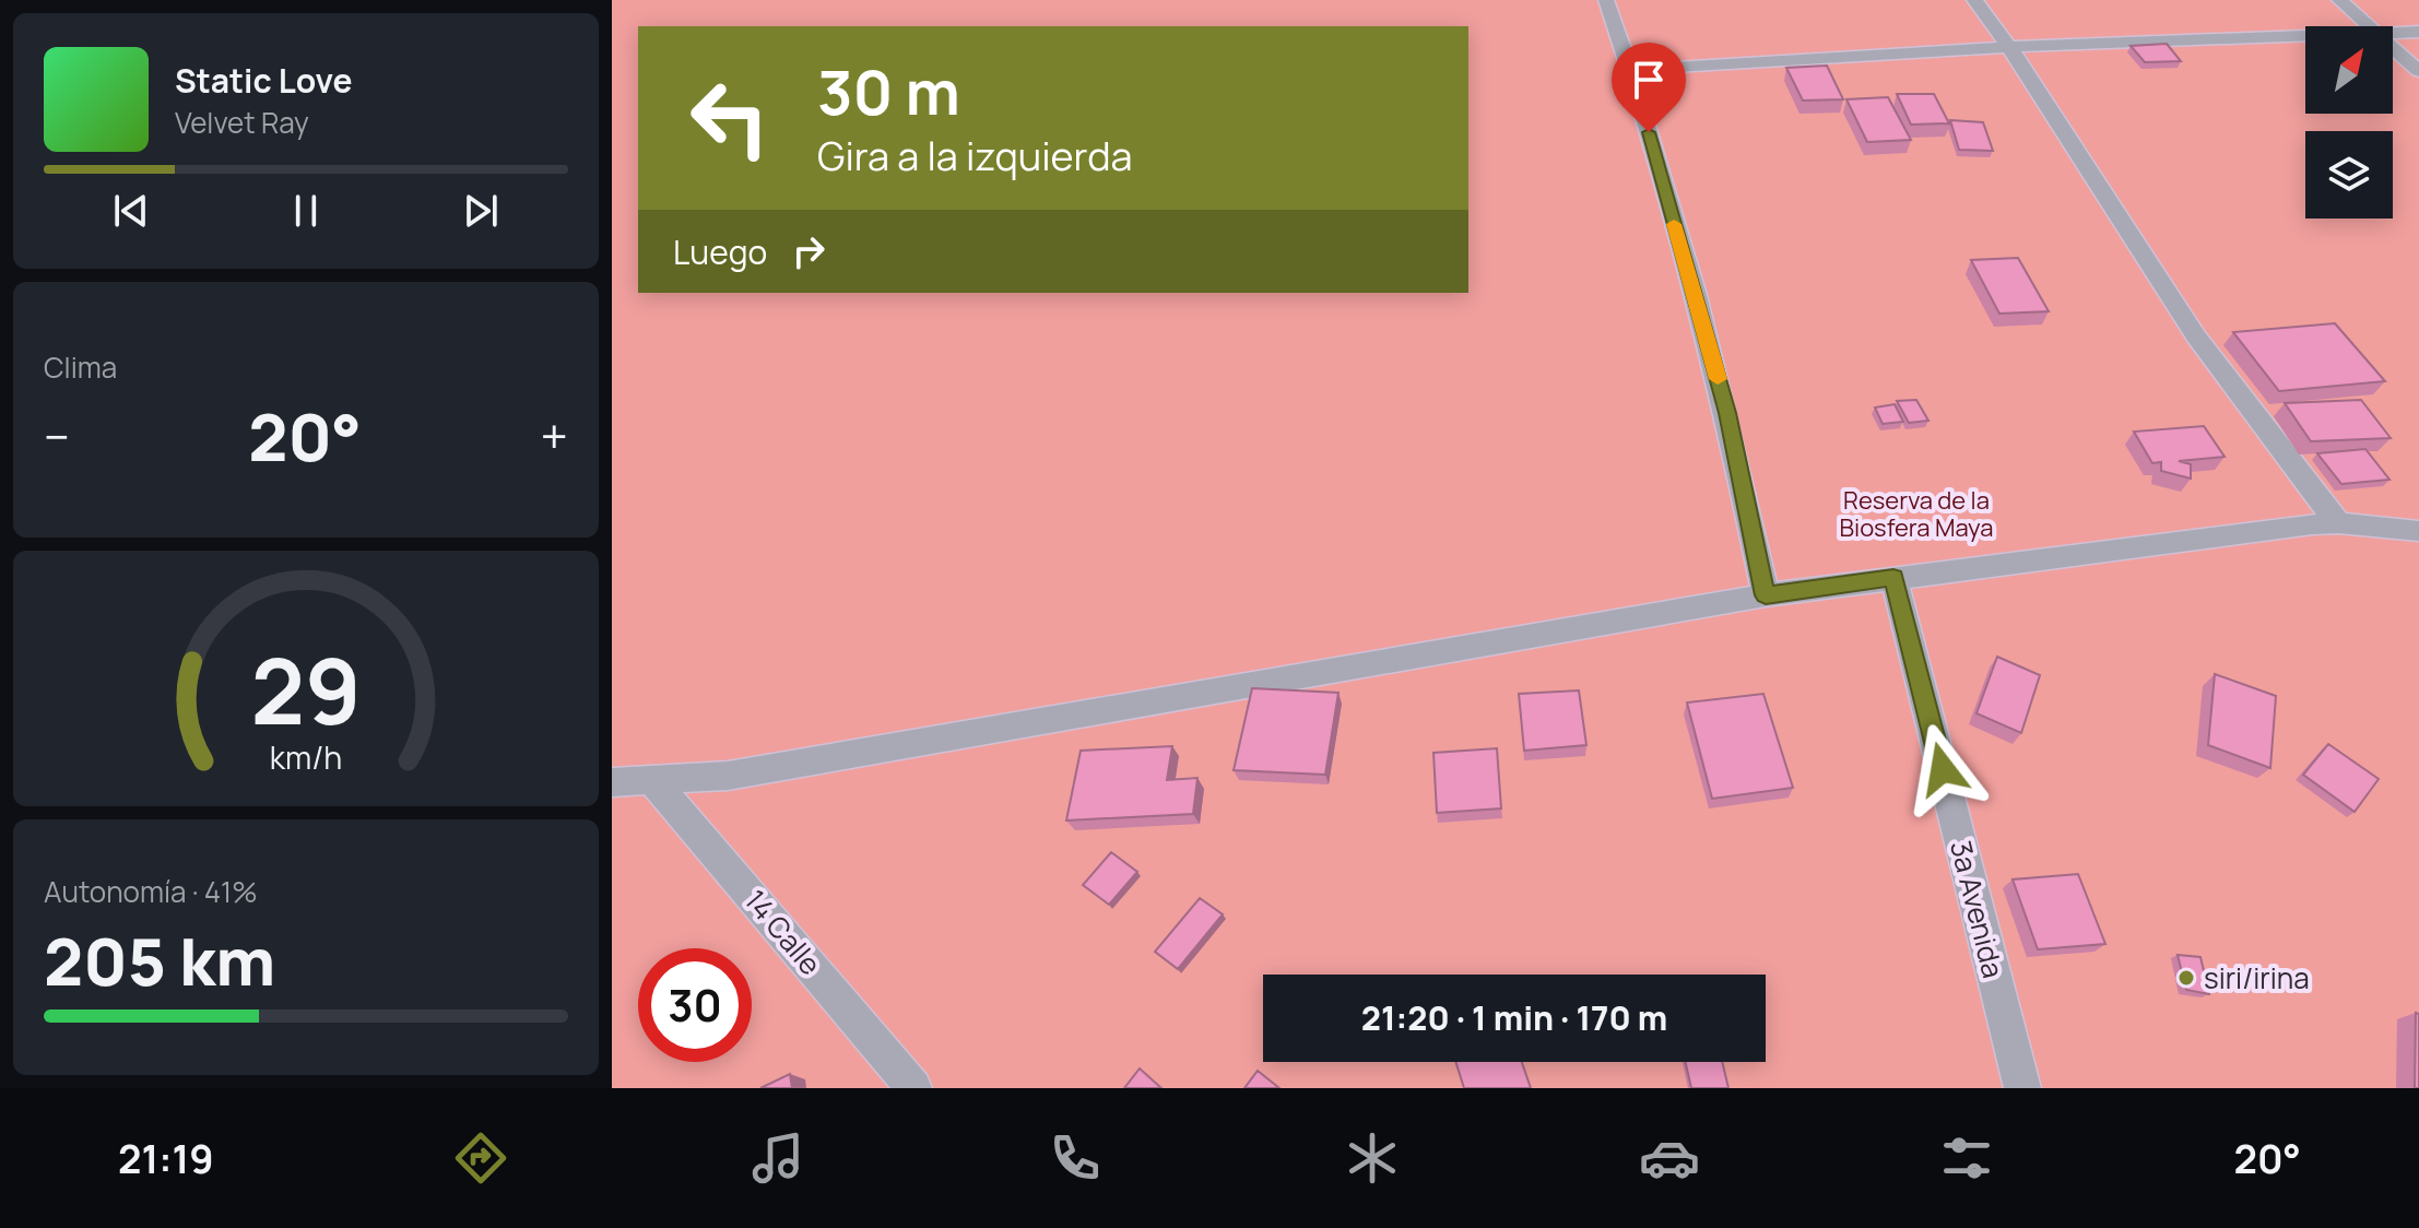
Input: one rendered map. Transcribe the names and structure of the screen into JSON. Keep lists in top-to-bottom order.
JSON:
{
  "streets": {
    "street": ["3a Avenida", "14 Calle"]
  },
  "parks": ["Reserva de la Biosfera Maya"],
  "places": ["siri/irina"],
  "north": "top right",
  "page": {
    "turn": ["30 m", "Gira a la izquierda"],
    "song": ["Static Love", "Velvet Ray"],
    "then": "Luego",
    "tile": [
      "Clima",
      ["Autonomía · 41%", "205 km"]
    ],
    "heat": ["−", "20°", "+"],
    "limit": "30",
    "trip": "21:20 · 1 min · 170 m",
    "tabs": ["21:19", "20°"],
    "gauge": ["29", "km/h"]
  }
}
